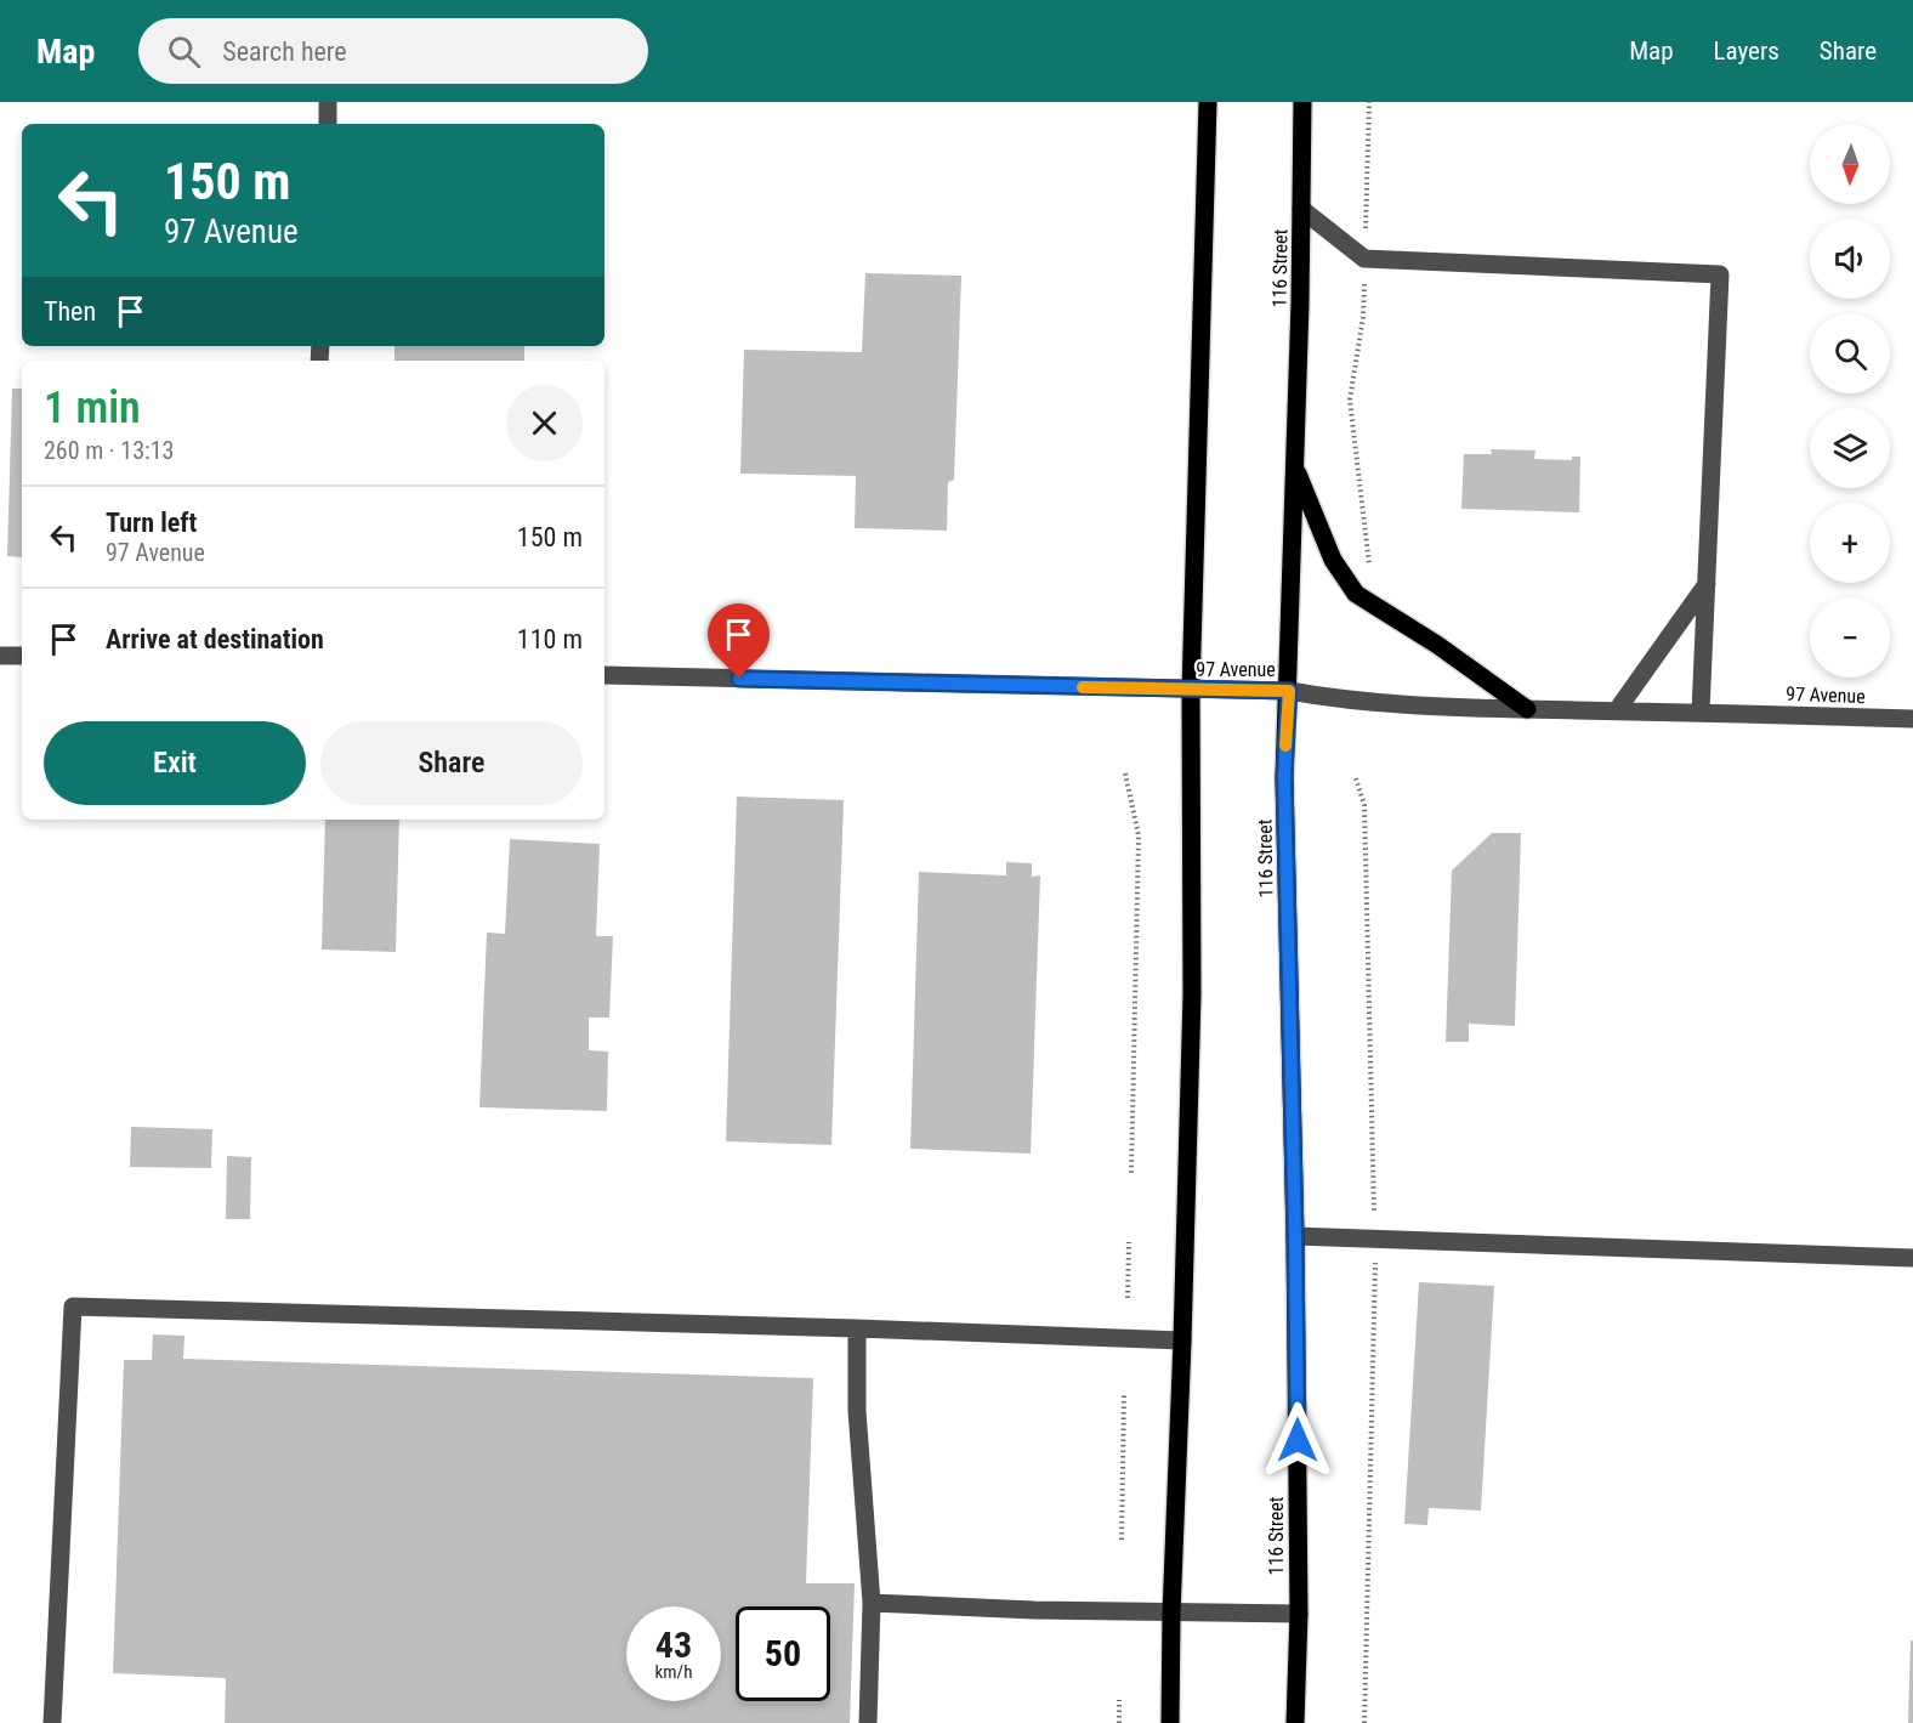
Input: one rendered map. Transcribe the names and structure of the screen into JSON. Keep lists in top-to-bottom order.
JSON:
{
  "streets": {
    "main road": ["116 Street"],
    "street": ["97 Avenue"]
  },
  "crossings": [
    ["116 Street", "97 Avenue"]
  ],
  "north": "bottom",
  "page": {
    "header": "Map",
    "search": "Search here",
    "nav": ["Map", "Layers", "Share"],
    "map_buttons": ["+", "−"],
    "turn": ["150 m", "97 Avenue"],
    "then": "Then",
    "heading": ["1 min", "260 m · 13:13"],
    "list": [
      {
        "name": "Turn left",
        "note": "97 Avenue",
        "value": "150 m"
      },
      {
        "name": "Arrive at destination",
        "value": "110 m"
      }
    ],
    "buttons": ["Exit", "Share"],
    "speed": "43 km/h",
    "limit": "50"
  }
}
